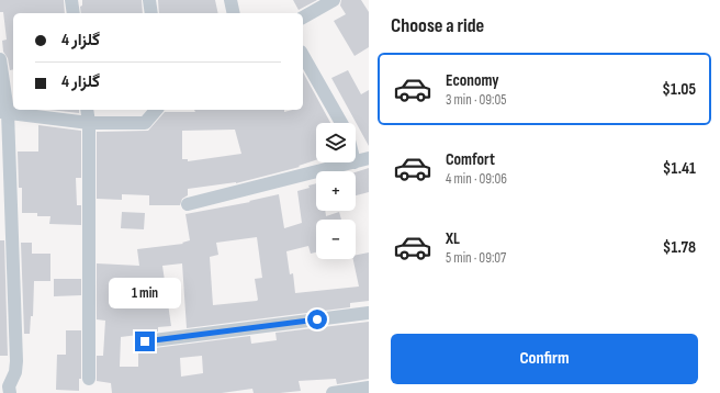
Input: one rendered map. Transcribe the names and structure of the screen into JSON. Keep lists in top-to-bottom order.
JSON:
{
  "page": {
    "heading": "Choose a ride",
    "banner": ["گلزار 4", "گلزار 4"],
    "list": [
      {
        "name": "Economy",
        "note": "3 min · 09:05",
        "value": "$1.05"
      },
      {
        "name": "Comfort",
        "note": "4 min · 09:06",
        "value": "$1.41"
      },
      {
        "name": "XL",
        "note": "5 min · 09:07",
        "value": "$1.78"
      }
    ],
    "map_buttons": ["+", "−"],
    "bubble": "1 min",
    "buttons": "Confirm"
  }
}
